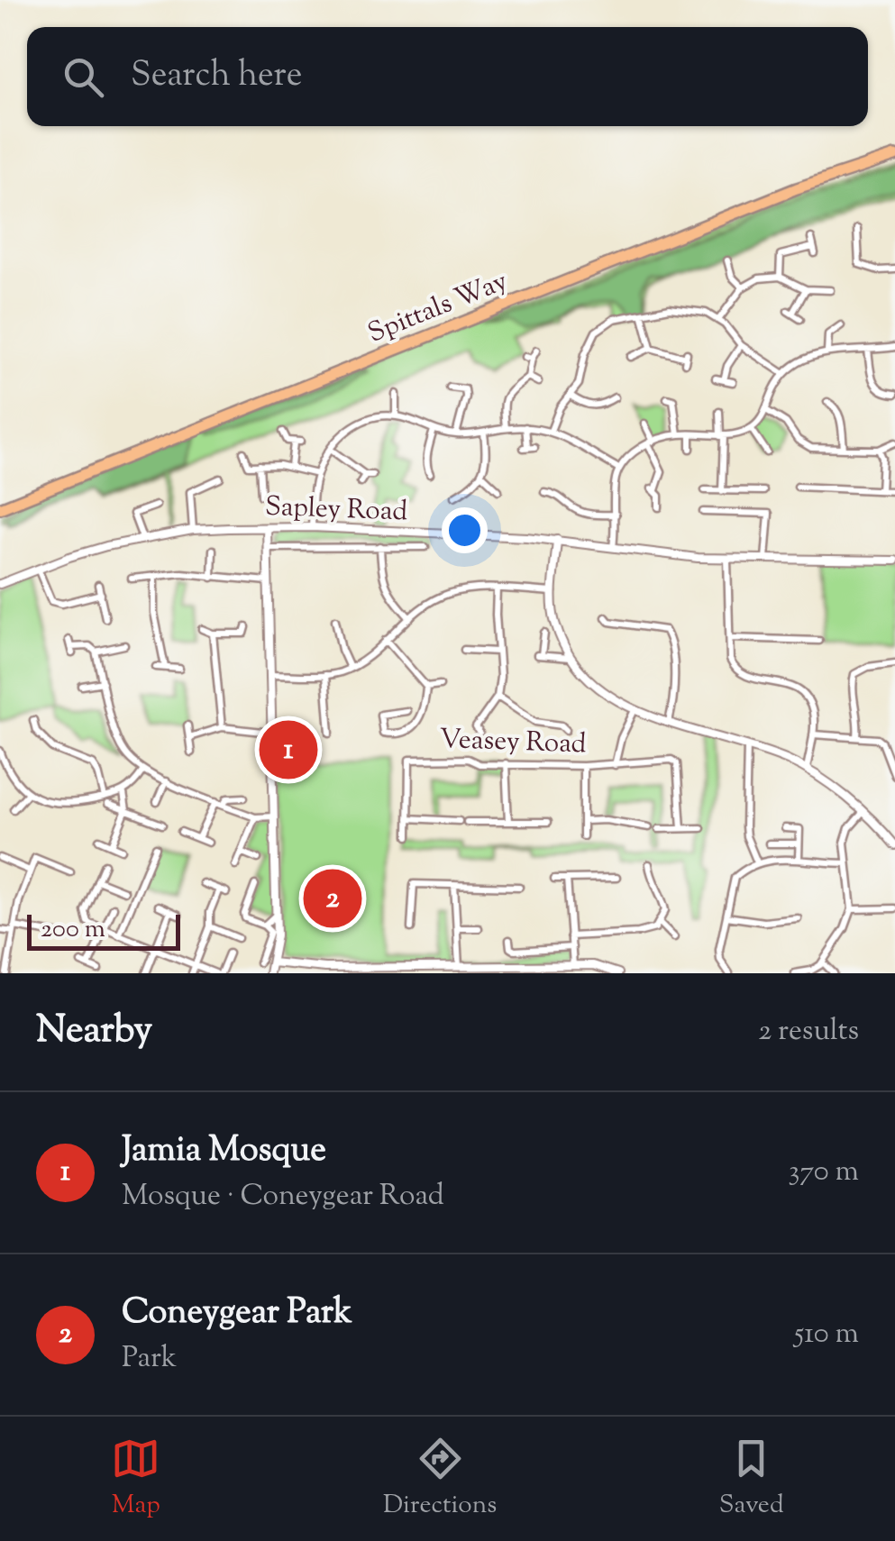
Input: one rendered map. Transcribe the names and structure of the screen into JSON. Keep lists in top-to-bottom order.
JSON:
{
  "streets": {
    "highway": ["Spittals Way"],
    "street": ["Sapley Road", "Veasey Road"]
  },
  "scale_bar": "200 m",
  "page": {
    "search": "Search here",
    "pins": ["1", "2"],
    "scale": "200 m",
    "heading": ["Nearby", "2 results"],
    "list": [
      {
        "mark": "1",
        "name": "Jamia Mosque",
        "note": "Mosque · Coneygear Road",
        "value": "370 m"
      },
      {
        "mark": "2",
        "name": "Coneygear Park",
        "note": "Park",
        "value": "510 m"
      }
    ],
    "nav": ["Map", "Directions", "Saved"]
  }
}
